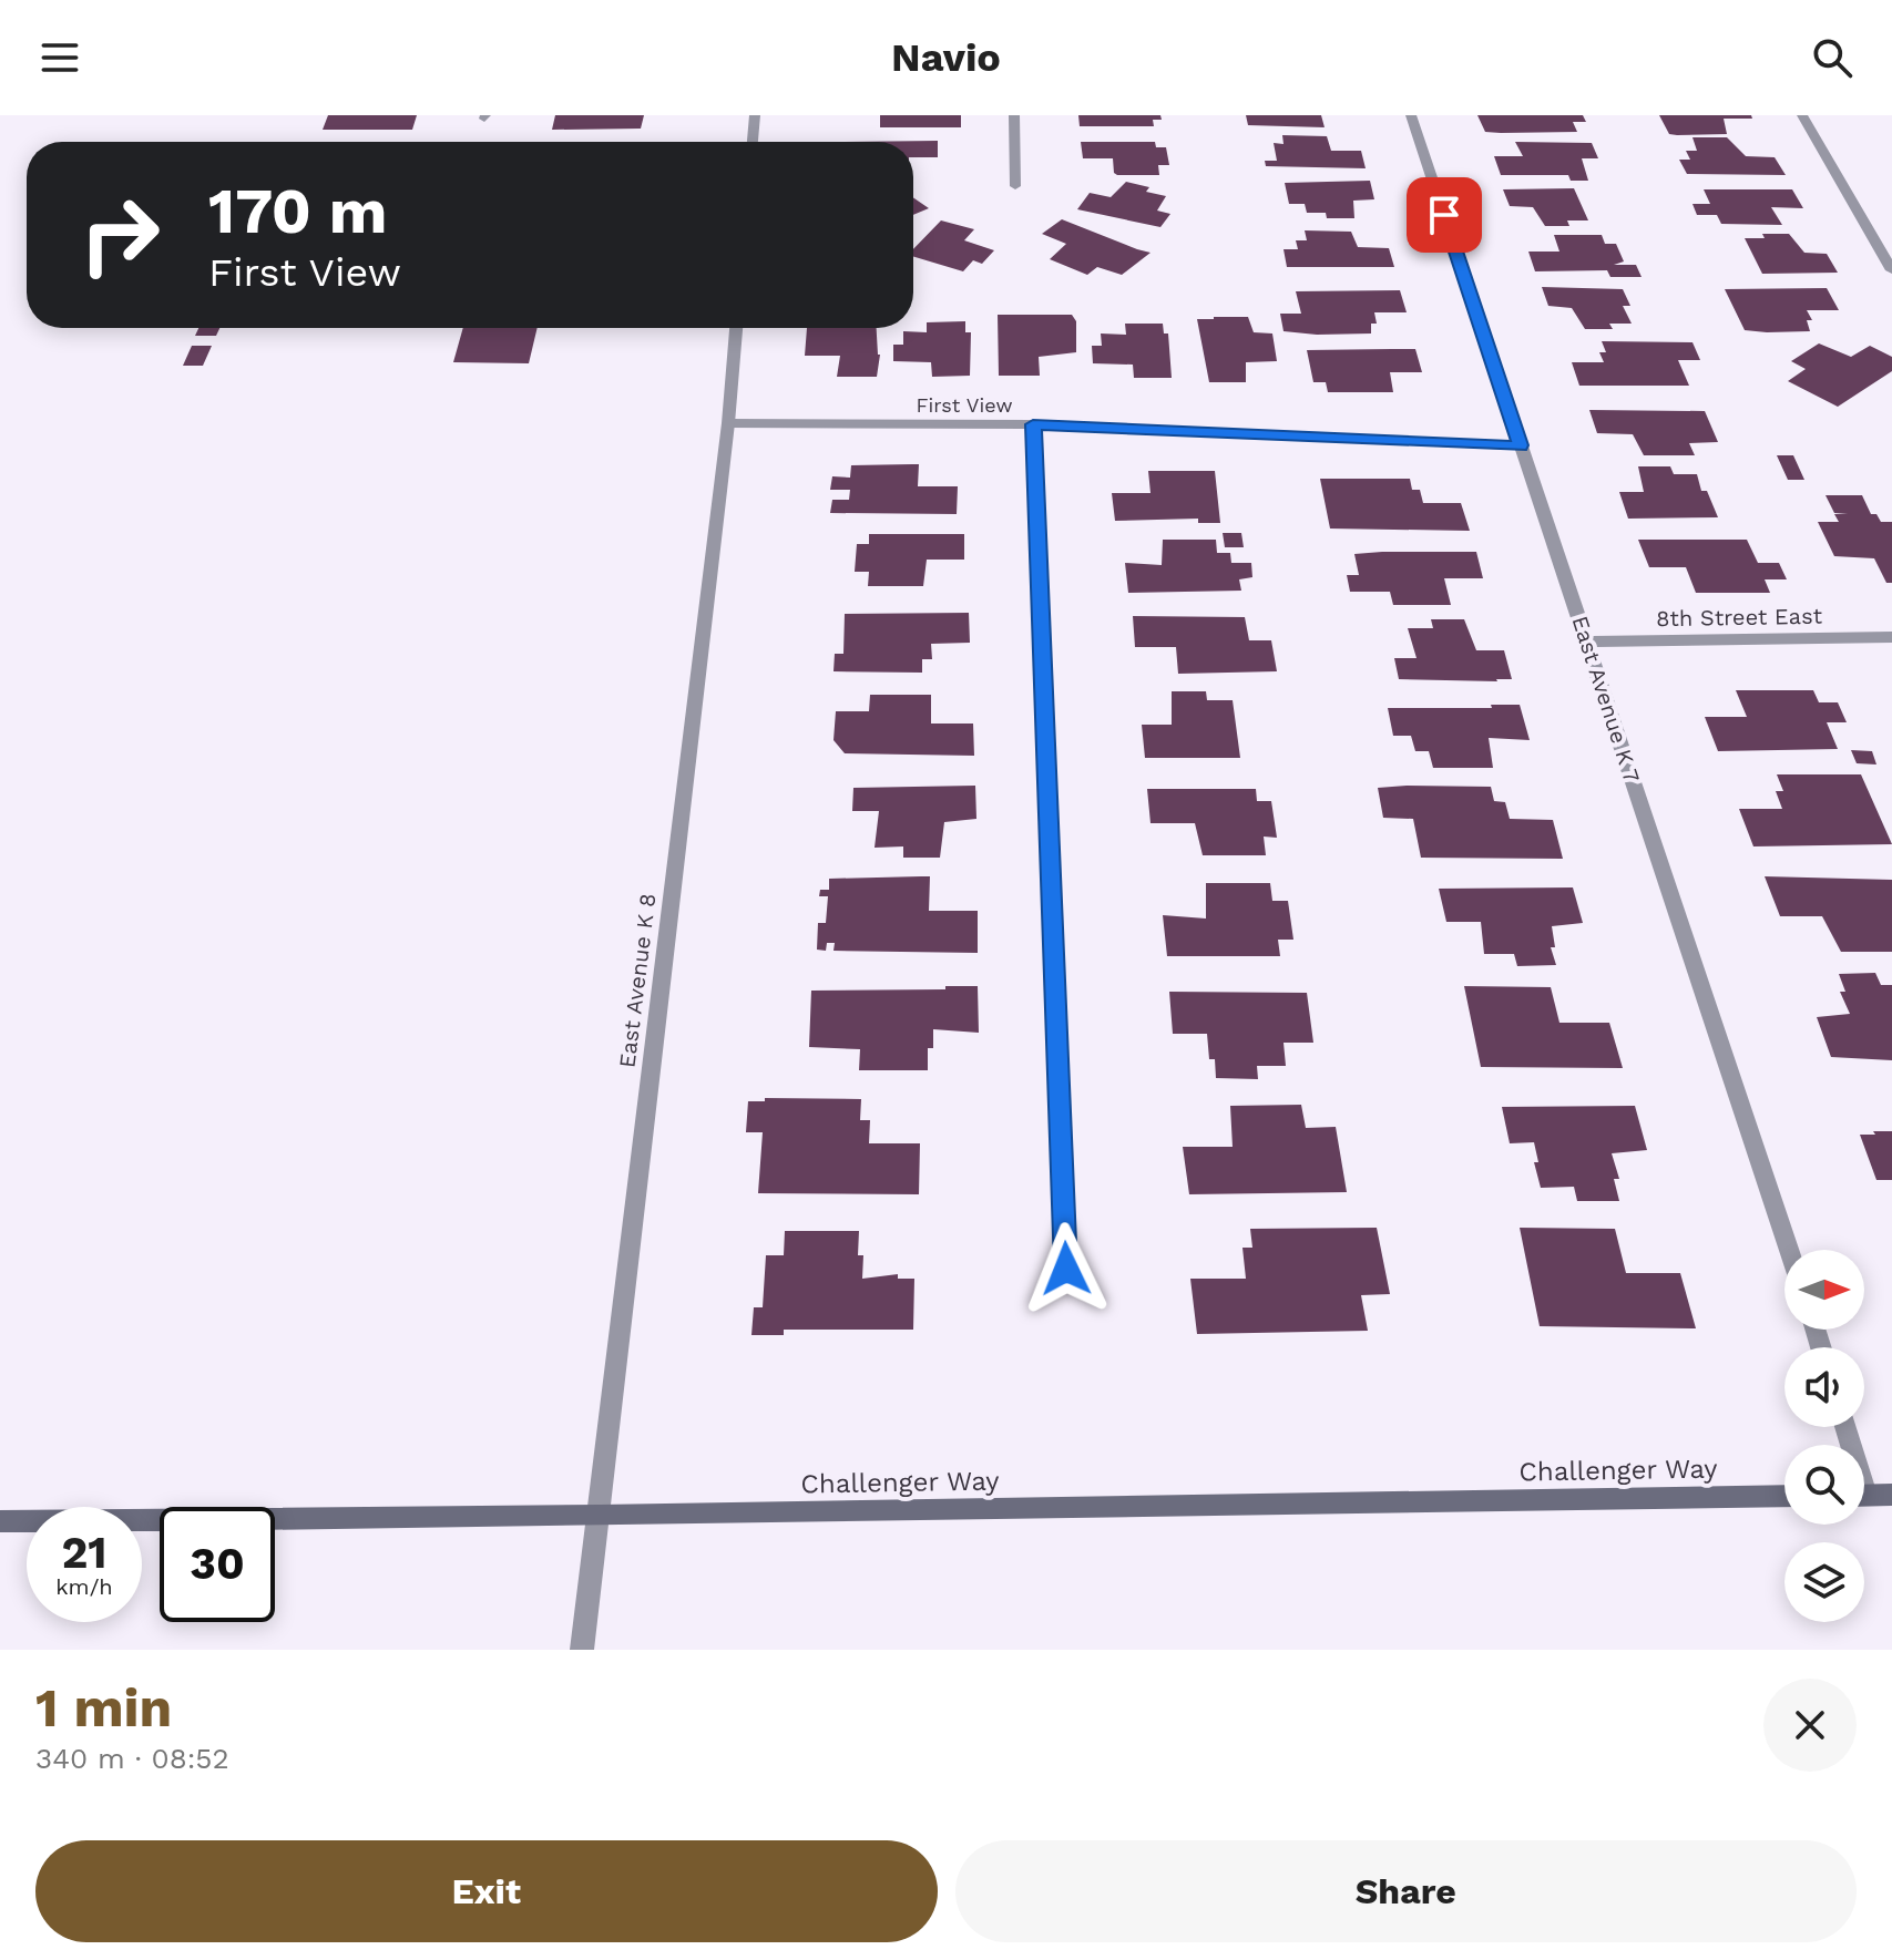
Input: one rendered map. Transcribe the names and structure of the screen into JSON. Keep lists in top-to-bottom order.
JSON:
{
  "streets": {
    "main road": ["Challenger Way"],
    "street": [
      "First View",
      "8th Street East",
      "East Avenue K 7",
      "East Avenue K 8"
    ]
  },
  "crossings": [
    ["First View", "East Avenue K 7"],
    ["First View", "East Avenue K 8"],
    ["8th Street East", "East Avenue K 7"],
    ["East Avenue K 8", "Challenger Way"]
  ],
  "north": "right",
  "page": {
    "header": "Navio",
    "turn": ["170 m", "First View"],
    "speed": "21 km/h",
    "limit": "30",
    "heading": ["1 min", "340 m · 08:52"],
    "buttons": ["Exit", "Share"]
  }
}
